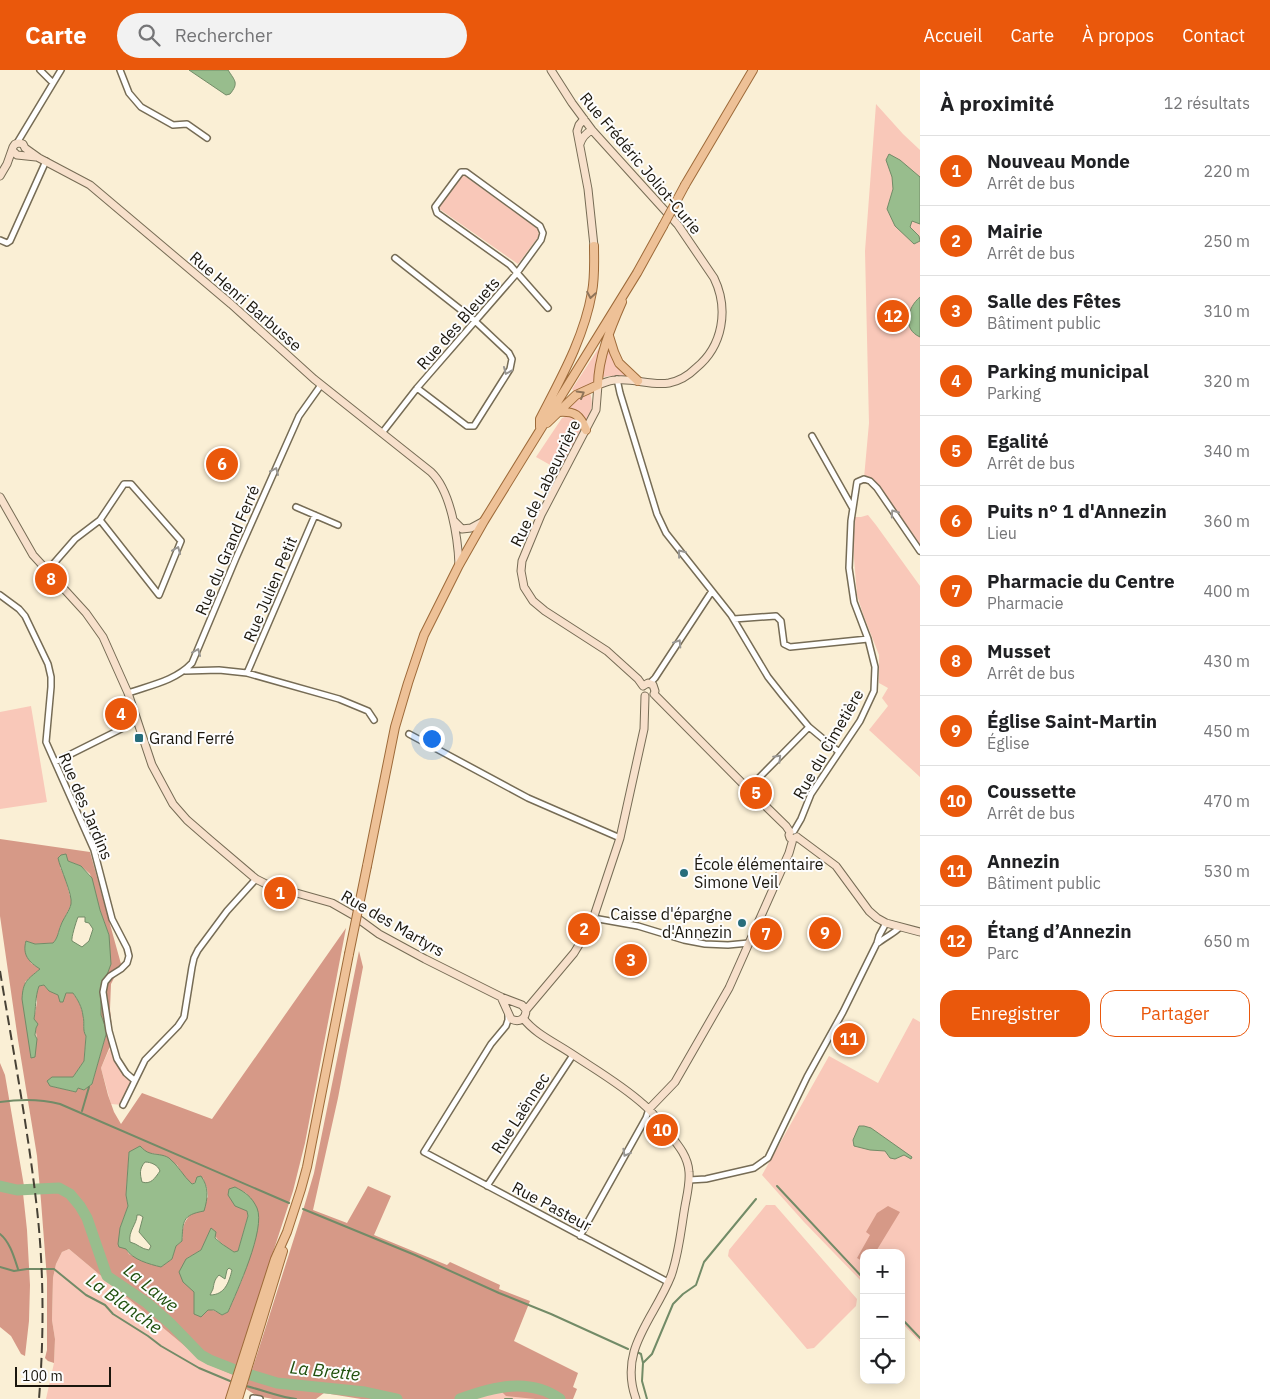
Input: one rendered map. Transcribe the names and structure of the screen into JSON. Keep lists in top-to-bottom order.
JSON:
{
  "streets": {
    "street": [
      "Rue Frédéric Joliot-Curie",
      "Rue Henri Barbusse",
      "Rue des Bleuets",
      "Rue de Labeuvrière",
      "Rue du Grand Ferré",
      "Rue Julien Petit",
      "Rue du Cimetière",
      "Rue des Jardins",
      "Rue des Martyrs",
      "Rue Laënnec",
      "Rue Pasteur"
    ]
  },
  "crossings": [
    ["Rue Frédéric Joliot-Curie", "Rue de Labeuvrière"],
    ["Rue Henri Barbusse", "Rue des Bleuets"],
    ["Rue Henri Barbusse", "Rue du Grand Ferré"],
    ["Rue Laënnec", "Rue Pasteur"]
  ],
  "one_way": ["Rue du Grand Ferré"],
  "water": ["La Lawe", "La Blanche", "La Brette"],
  "places": {
    "transit": ["Grand Ferré"],
    "other": ["École élémentaire Simone Veil", "Caisse d'épargne d'Annezin"]
  },
  "scale_bar": "100 m",
  "page": {
    "header": "Carte",
    "search": "Rechercher",
    "nav": [
      "Accueil",
      "Carte",
      "À propos",
      "Contact"
    ],
    "heading": ["À proximité", "12 résultats"],
    "list": [
      {
        "mark": "1",
        "name": "Nouveau Monde",
        "note": "Arrêt de bus",
        "value": "220 m"
      },
      {
        "mark": "2",
        "name": "Mairie",
        "note": "Arrêt de bus",
        "value": "250 m"
      },
      {
        "mark": "3",
        "name": "Salle des Fêtes",
        "note": "Bâtiment public",
        "value": "310 m"
      },
      {
        "mark": "4",
        "name": "Parking municipal",
        "note": "Parking",
        "value": "320 m"
      },
      {
        "mark": "5",
        "name": "Egalité",
        "note": "Arrêt de bus",
        "value": "340 m"
      },
      {
        "mark": "6",
        "name": "Puits n° 1 d'Annezin",
        "note": "Lieu",
        "value": "360 m"
      },
      {
        "mark": "7",
        "name": "Pharmacie du Centre",
        "note": "Pharmacie",
        "value": "400 m"
      },
      {
        "mark": "8",
        "name": "Musset",
        "note": "Arrêt de bus",
        "value": "430 m"
      },
      {
        "mark": "9",
        "name": "Église Saint-Martin",
        "note": "Église",
        "value": "450 m"
      },
      {
        "mark": "10",
        "name": "Coussette",
        "note": "Arrêt de bus",
        "value": "470 m"
      },
      {
        "mark": "11",
        "name": "Annezin",
        "note": "Bâtiment public",
        "value": "530 m"
      },
      {
        "mark": "12",
        "name": "Étang d’Annezin",
        "note": "Parc",
        "value": "650 m"
      }
    ],
    "pins": [
      "12",
      "6",
      "8",
      "4",
      "5",
      "1",
      "2",
      "9",
      "7",
      "3",
      "11",
      "10"
    ],
    "buttons": ["Enregistrer", "Partager"],
    "map_buttons": ["+", "−"],
    "scale": "100 m"
  }
}
